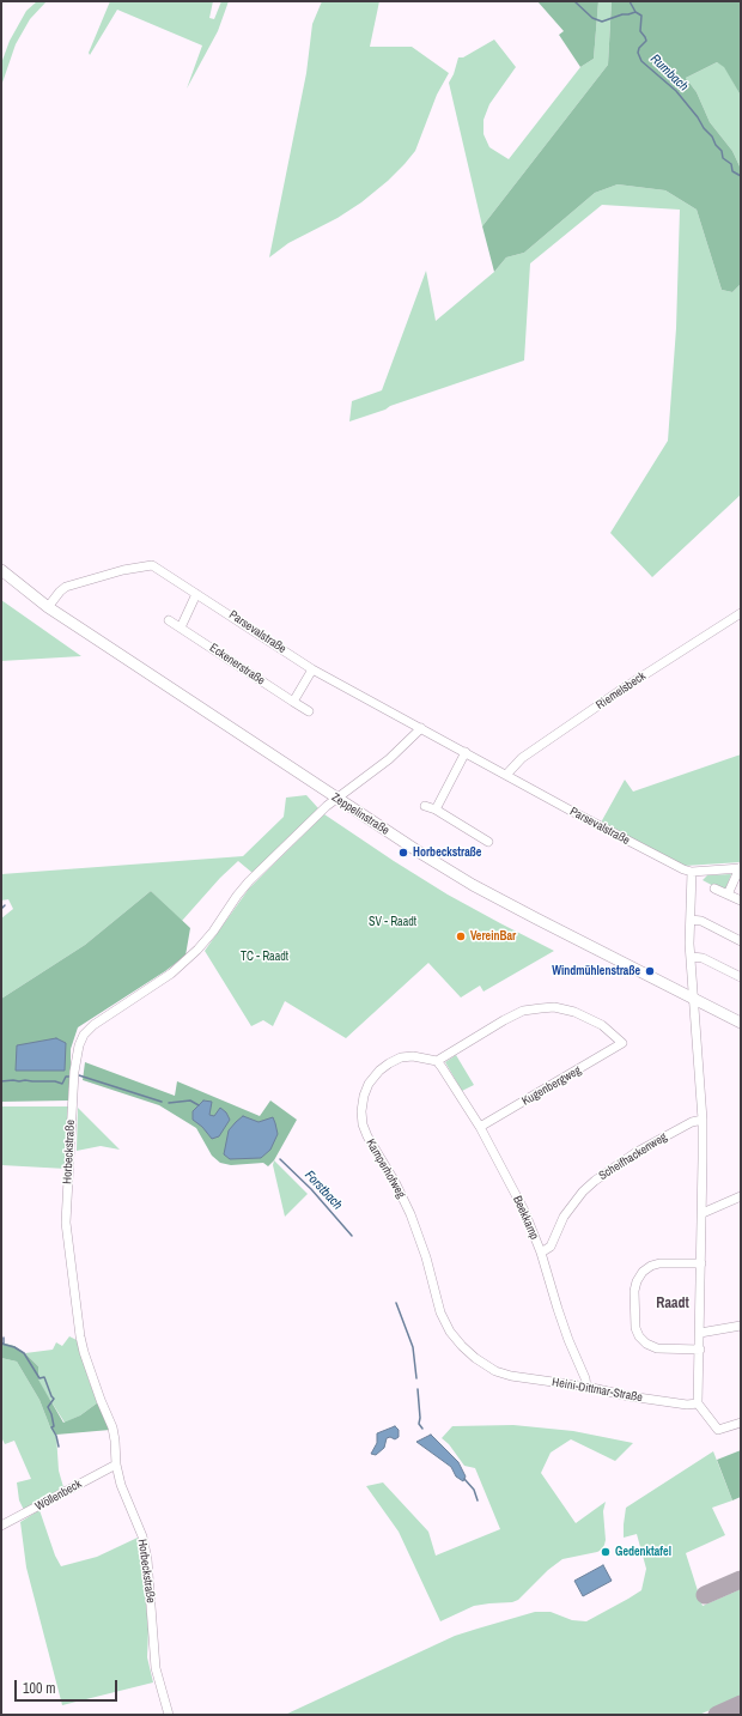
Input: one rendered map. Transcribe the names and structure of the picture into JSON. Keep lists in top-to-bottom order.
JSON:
{
  "streets": {
    "main road": ["Zeppelinstraße"],
    "street": [
      "Parsevalstraße",
      "Eckenerstraße",
      "Riemelsbeck",
      "Kugenbergweg",
      "Horbeckstraße",
      "Scheifhackenweg",
      "Kamperhofweg",
      "Beekkamp",
      "Heini-Dittmar-Straße",
      "Wöllenbeck"
    ]
  },
  "crossings": [
    ["Parsevalstraße", "Riemelsbeck"],
    ["Parsevalstraße", "Zeppelinstraße"],
    ["Parsevalstraße", "Horbeckstraße"],
    ["Zeppelinstraße", "Horbeckstraße"],
    ["Kugenbergweg", "Kamperhofweg"],
    ["Kugenbergweg", "Beekkamp"],
    ["Horbeckstraße", "Wöllenbeck"],
    ["Scheifhackenweg", "Beekkamp"],
    ["Kamperhofweg", "Beekkamp"],
    ["Kamperhofweg", "Heini-Dittmar-Straße"],
    ["Beekkamp", "Heini-Dittmar-Straße"]
  ],
  "districts": ["Raadt"],
  "water": ["Rumbach", "Forstbach"],
  "parks": ["SV - Raadt", "TC - Raadt"],
  "places": [
    "Horbeckstraße",
    "VereinBar",
    "Windmühlenstraße",
    "Gedenktafel"
  ],
  "scale_bar": "100 m"
}
